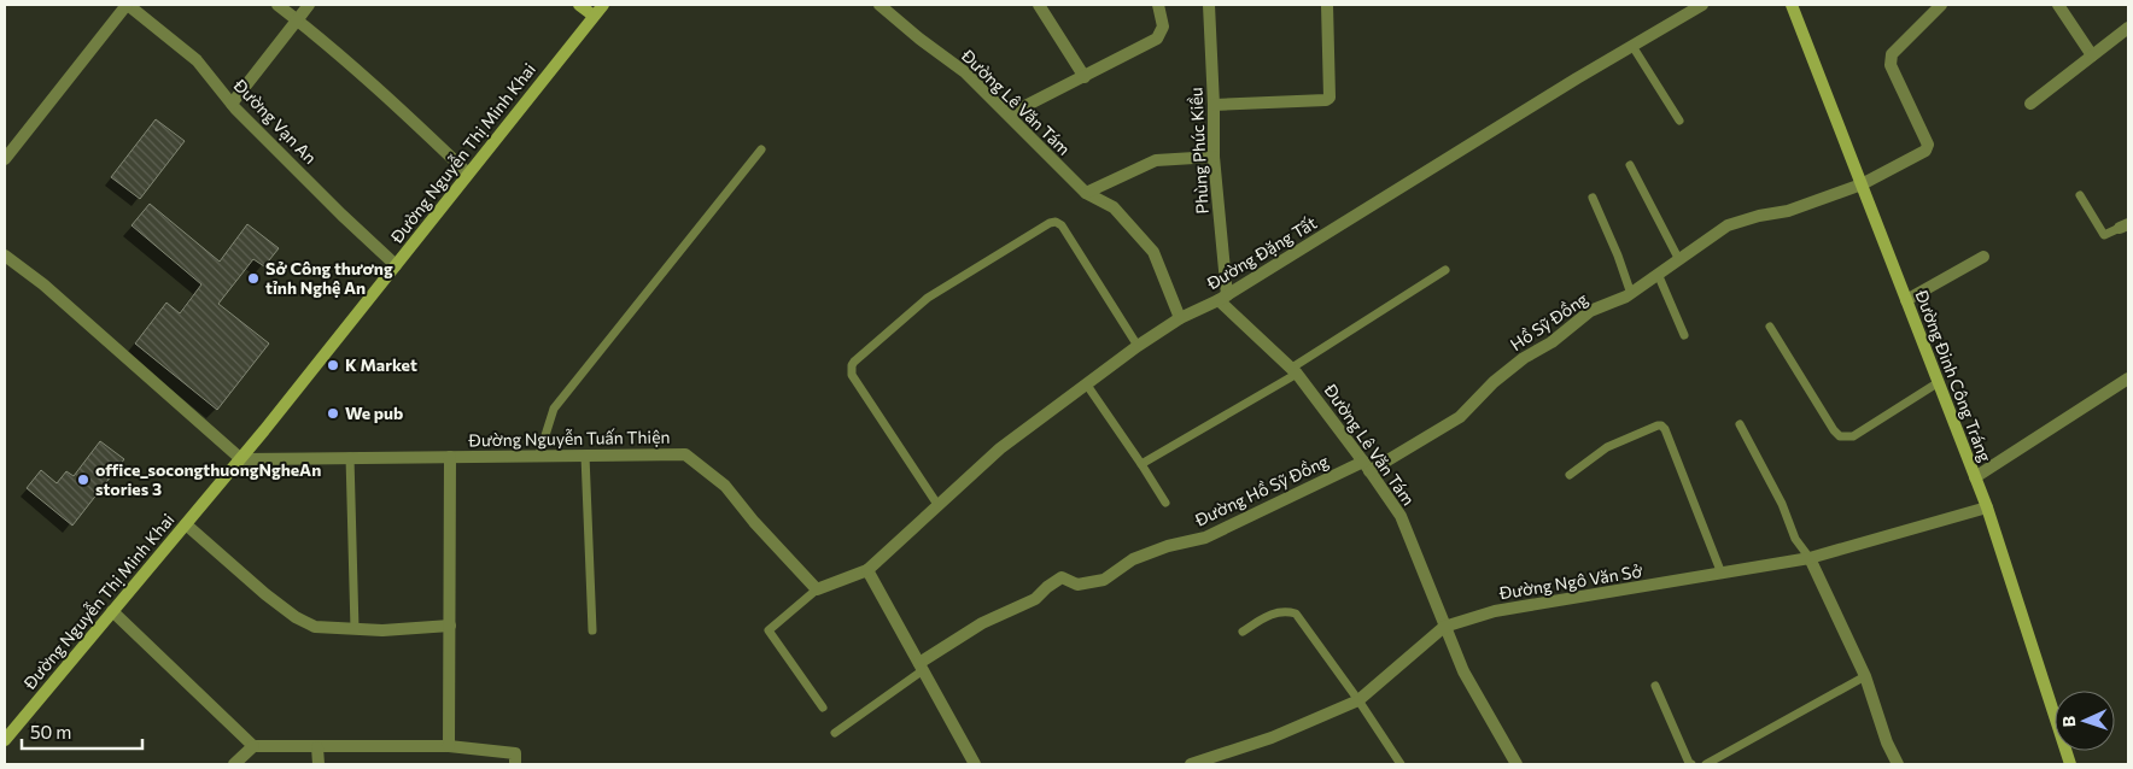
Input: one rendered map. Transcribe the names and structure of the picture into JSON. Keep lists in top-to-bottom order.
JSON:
{
  "streets": {
    "main road": ["Đường Nguyễn Thị Minh Khai", "Đường Đinh Công Tráng"],
    "street": [
      "Đường Lê Văn Tám",
      "Đường Vạn An",
      "Phùng Phúc Kiều",
      "Đường Đặng Tất",
      "Hồ Sỹ Đồng",
      "Đường Nguyễn Tuấn Thiện",
      "Đường Hồ Sỹ Đồng",
      "Đường Ngô Văn Sở"
    ]
  },
  "crossings": [
    ["Đường Lê Văn Tám", "Phùng Phúc Kiều"],
    ["Đường Lê Văn Tám", "Đường Đặng Tất"],
    ["Đường Lê Văn Tám", "Hồ Sỹ Đồng"],
    ["Đường Lê Văn Tám", "Đường Hồ Sỹ Đồng"],
    ["Đường Lê Văn Tám", "Đường Ngô Văn Sở"],
    ["Đường Vạn An", "Đường Nguyễn Thị Minh Khai"],
    ["Phùng Phúc Kiều", "Đường Đặng Tất"],
    ["Đường Nguyễn Thị Minh Khai", "Đường Nguyễn Tuấn Thiện"],
    ["Hồ Sỹ Đồng", "Đường Đinh Công Tráng"],
    ["Hồ Sỹ Đồng", "Đường Hồ Sỹ Đồng"],
    ["Đường Đinh Công Tráng", "Đường Ngô Văn Sở"]
  ],
  "places": [
    "Sở Công thương tỉnh Nghệ An",
    "K Market",
    "We pub",
    "office_socongthuongNgheAn stories 3"
  ],
  "scale_bar": "50 m",
  "north": "left"
}
